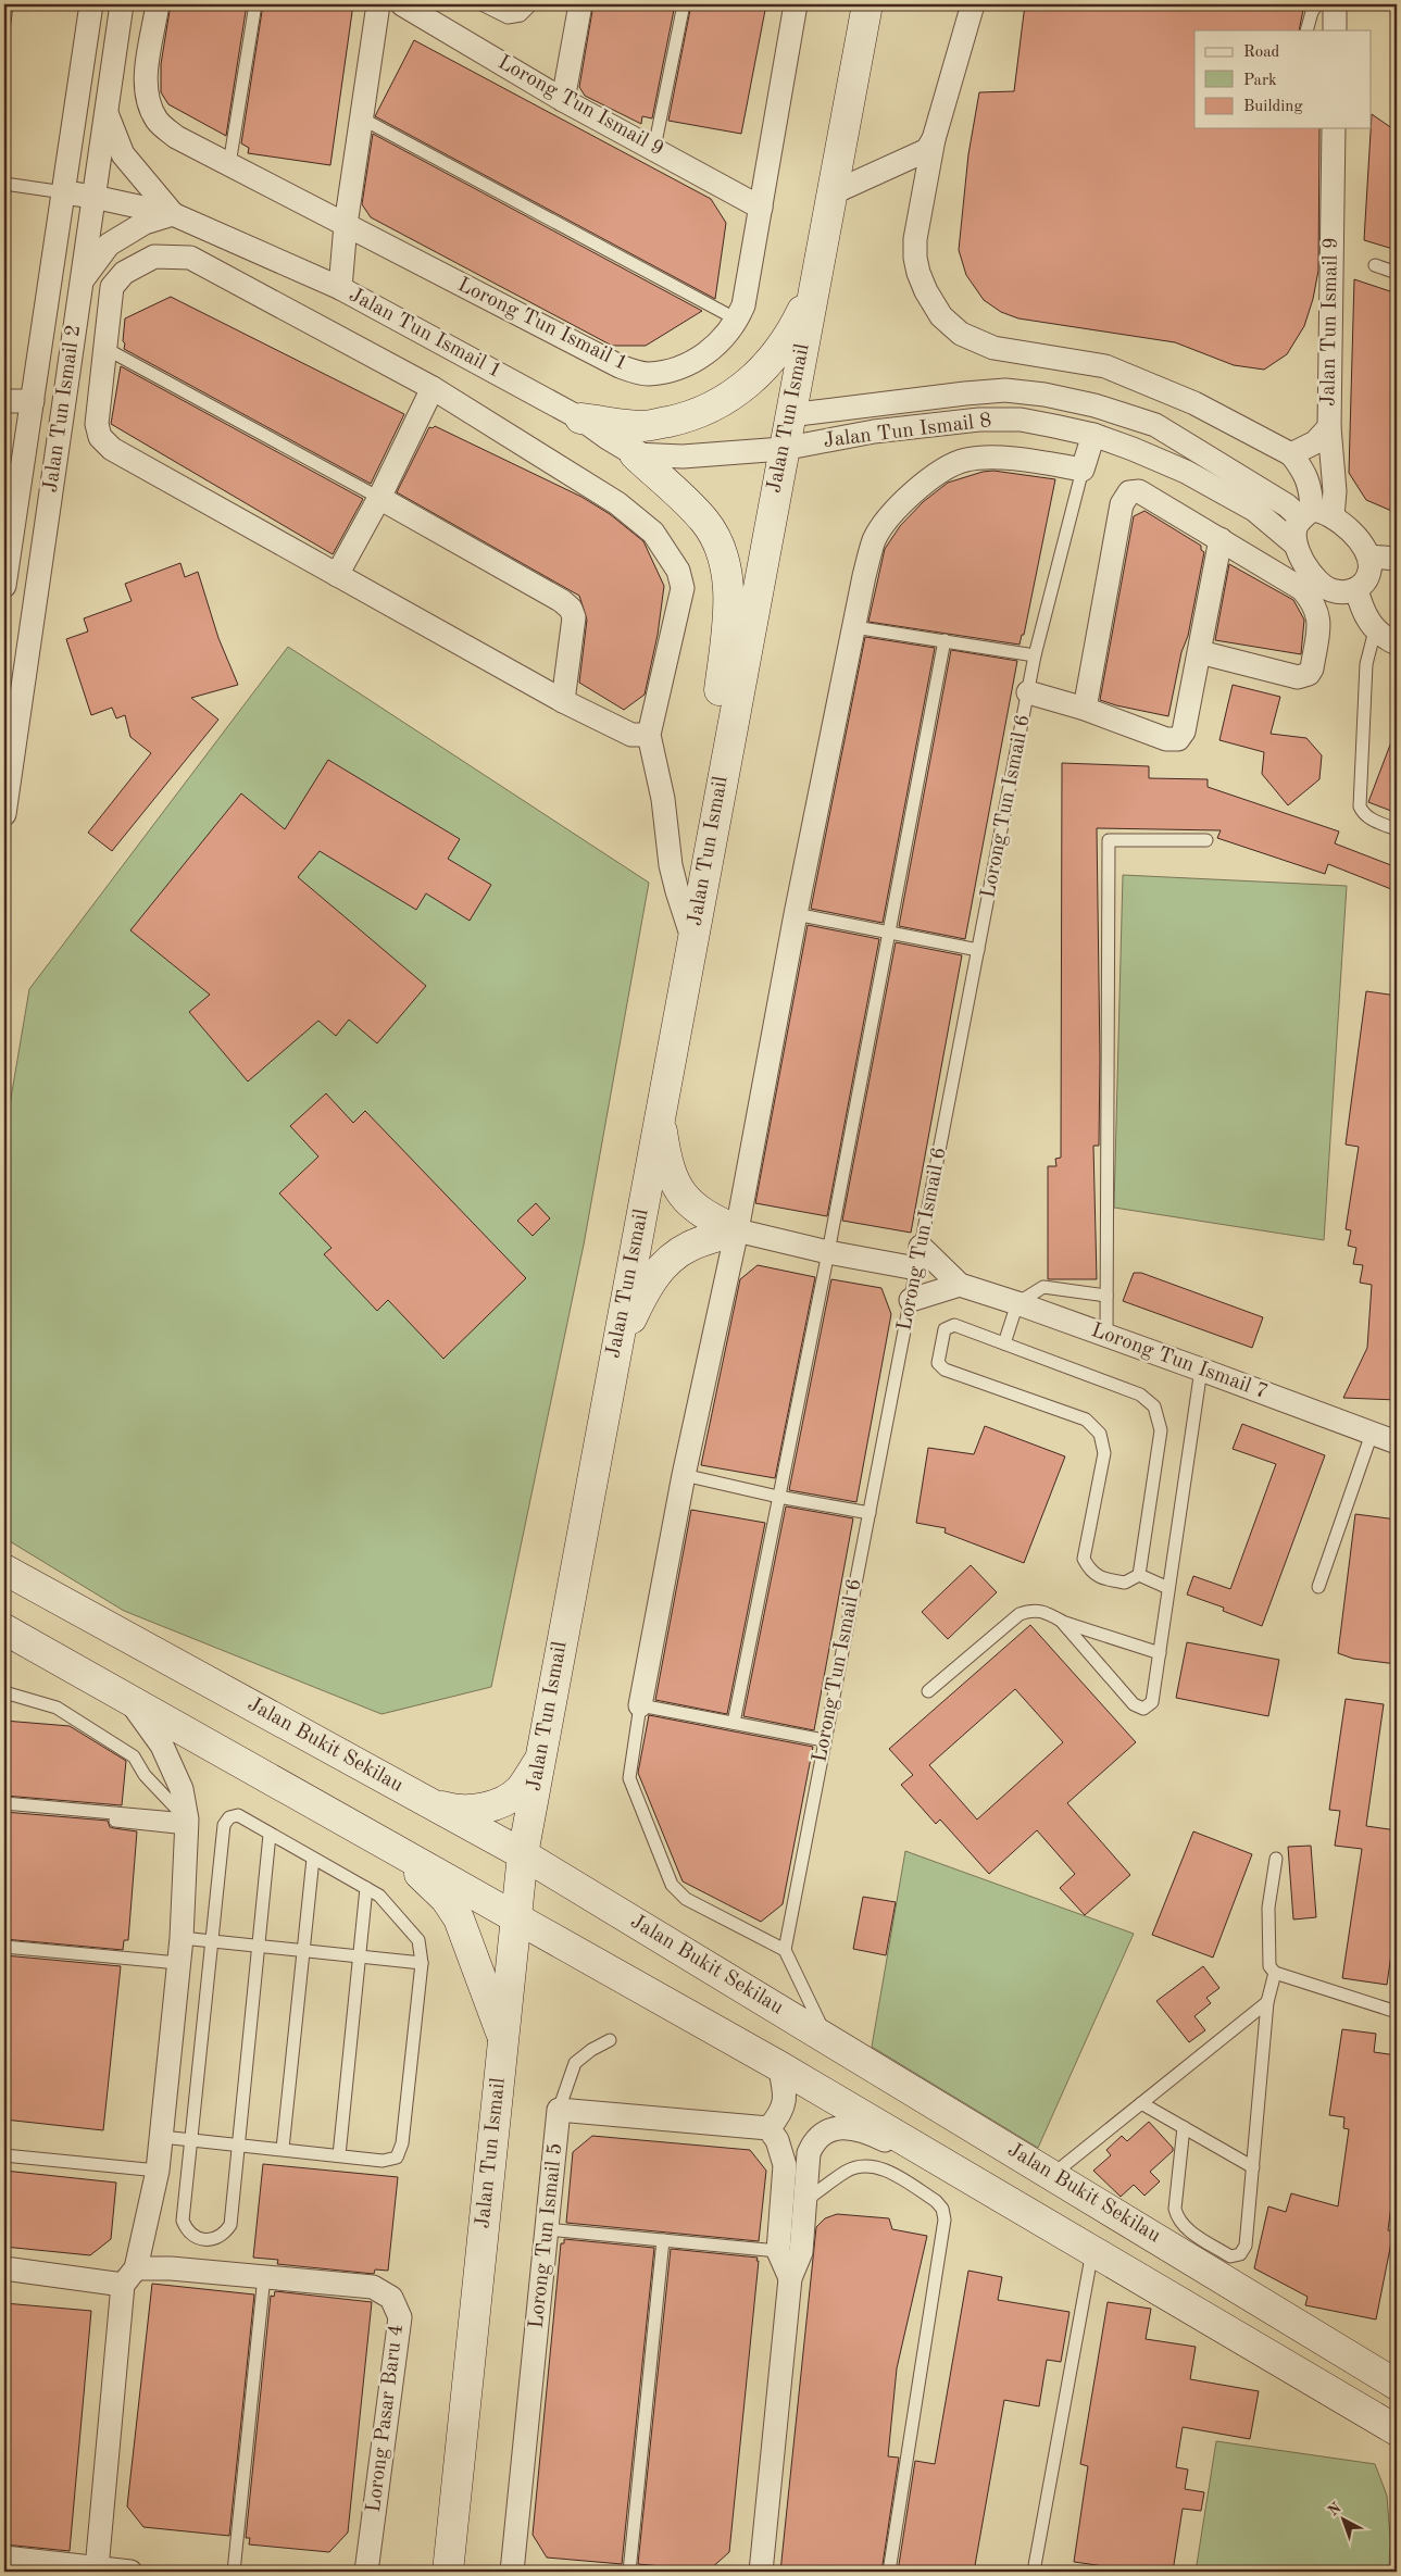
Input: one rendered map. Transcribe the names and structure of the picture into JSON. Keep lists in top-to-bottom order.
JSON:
{
  "streets": {
    "main road": ["Jalan Tun Ismail", "Jalan Bukit Sekilau"],
    "street": [
      "Lorong Tun Ismail 9",
      "Jalan Tun Ismail 9",
      "Lorong Tun Ismail 1",
      "Jalan Tun Ismail 1",
      "Jalan Tun Ismail 2",
      "Jalan Tun Ismail 8",
      "Lorong Tun Ismail 6",
      "Lorong Tun Ismail 7",
      "Lorong Tun Ismail 5",
      "Lorong Pasar Baru 4"
    ]
  },
  "crossings": [
    ["Lorong Tun Ismail 9", "Lorong Tun Ismail 1"],
    ["Jalan Tun Ismail 9", "Jalan Tun Ismail 8"],
    ["Jalan Tun Ismail 1", "Jalan Tun Ismail 2"],
    ["Jalan Tun Ismail 1", "Jalan Tun Ismail"],
    ["Jalan Tun Ismail 1", "Jalan Tun Ismail 8"],
    ["Jalan Tun Ismail", "Jalan Tun Ismail 8"],
    ["Jalan Tun Ismail", "Jalan Bukit Sekilau"],
    ["Jalan Tun Ismail 8", "Lorong Tun Ismail 6"],
    ["Lorong Tun Ismail 6", "Lorong Tun Ismail 7"]
  ],
  "legend": ["Road", "Park", "Building"],
  "north": "top left"
}
